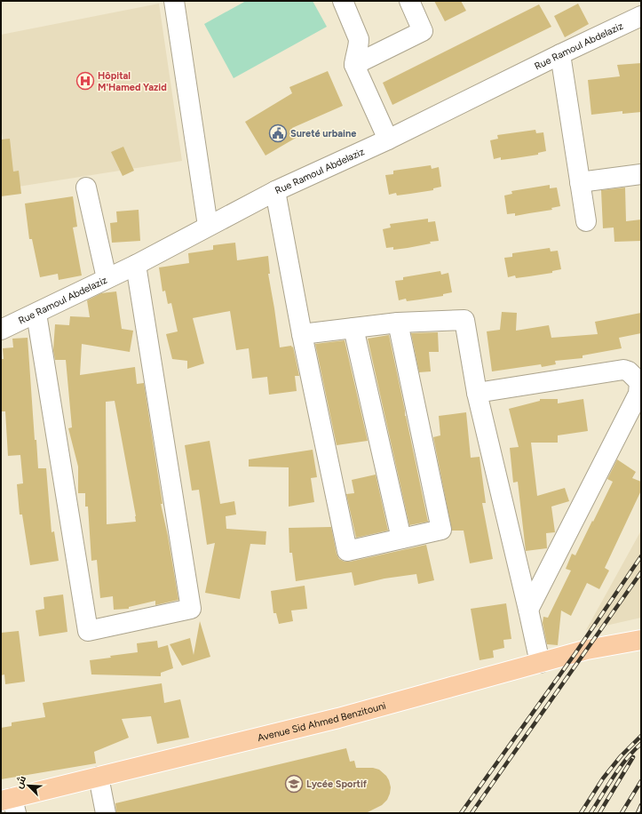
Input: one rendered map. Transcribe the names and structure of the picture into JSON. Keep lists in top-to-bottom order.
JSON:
{
  "streets": {
    "main road": ["Avenue Sid Ahmed Benzitouni"],
    "street": ["Rue Ramoul Abdelaziz"]
  },
  "places": {
    "hospital": ["Hôpital M'Hamed Yazid"],
    "public building": ["Sureté urbaine"],
    "school or university": ["Lycée Sportif"]
  },
  "north": "top left"
}
